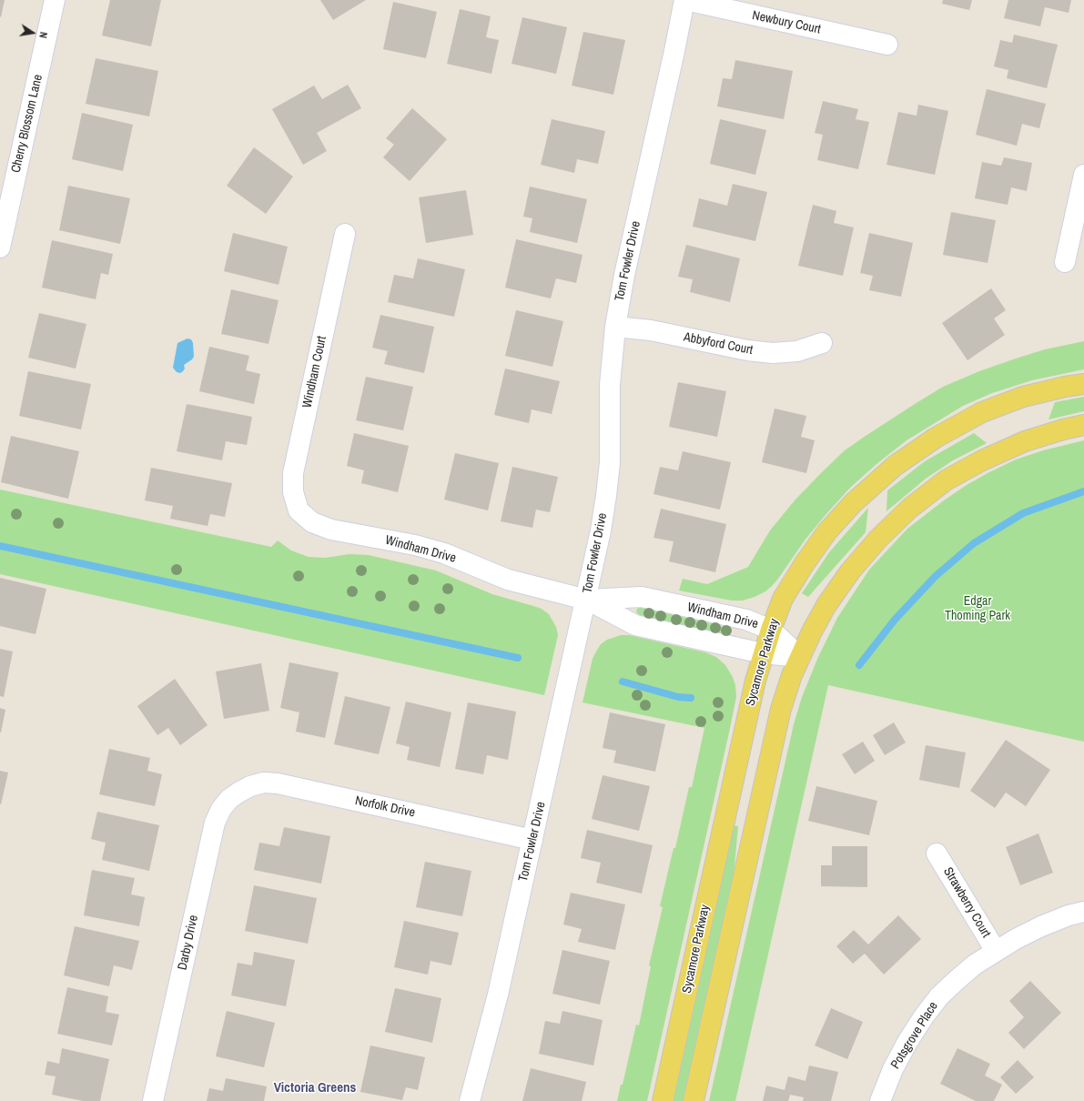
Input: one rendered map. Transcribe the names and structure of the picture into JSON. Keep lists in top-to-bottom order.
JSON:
{
  "streets": {
    "main road": ["Sycamore Parkway"],
    "street": [
      "Newbury Court",
      "Cherry Blossom Lane",
      "Tom Fowler Drive",
      "Abbyford Court",
      "Windham Court",
      "Windham Drive",
      "Norfolk Drive",
      "Strawberry Court",
      "Darby Drive",
      "Potsgrove Place"
    ]
  },
  "crossings": [
    ["Newbury Court", "Tom Fowler Drive"],
    ["Tom Fowler Drive", "Abbyford Court"],
    ["Tom Fowler Drive", "Windham Drive"],
    ["Tom Fowler Drive", "Norfolk Drive"],
    ["Windham Court", "Windham Drive"],
    ["Windham Drive", "Sycamore Parkway"],
    ["Norfolk Drive", "Darby Drive"],
    ["Strawberry Court", "Potsgrove Place"]
  ],
  "districts": ["Victoria Greens"],
  "parks": ["Edgar Thoming Park"],
  "north": "right"
}
